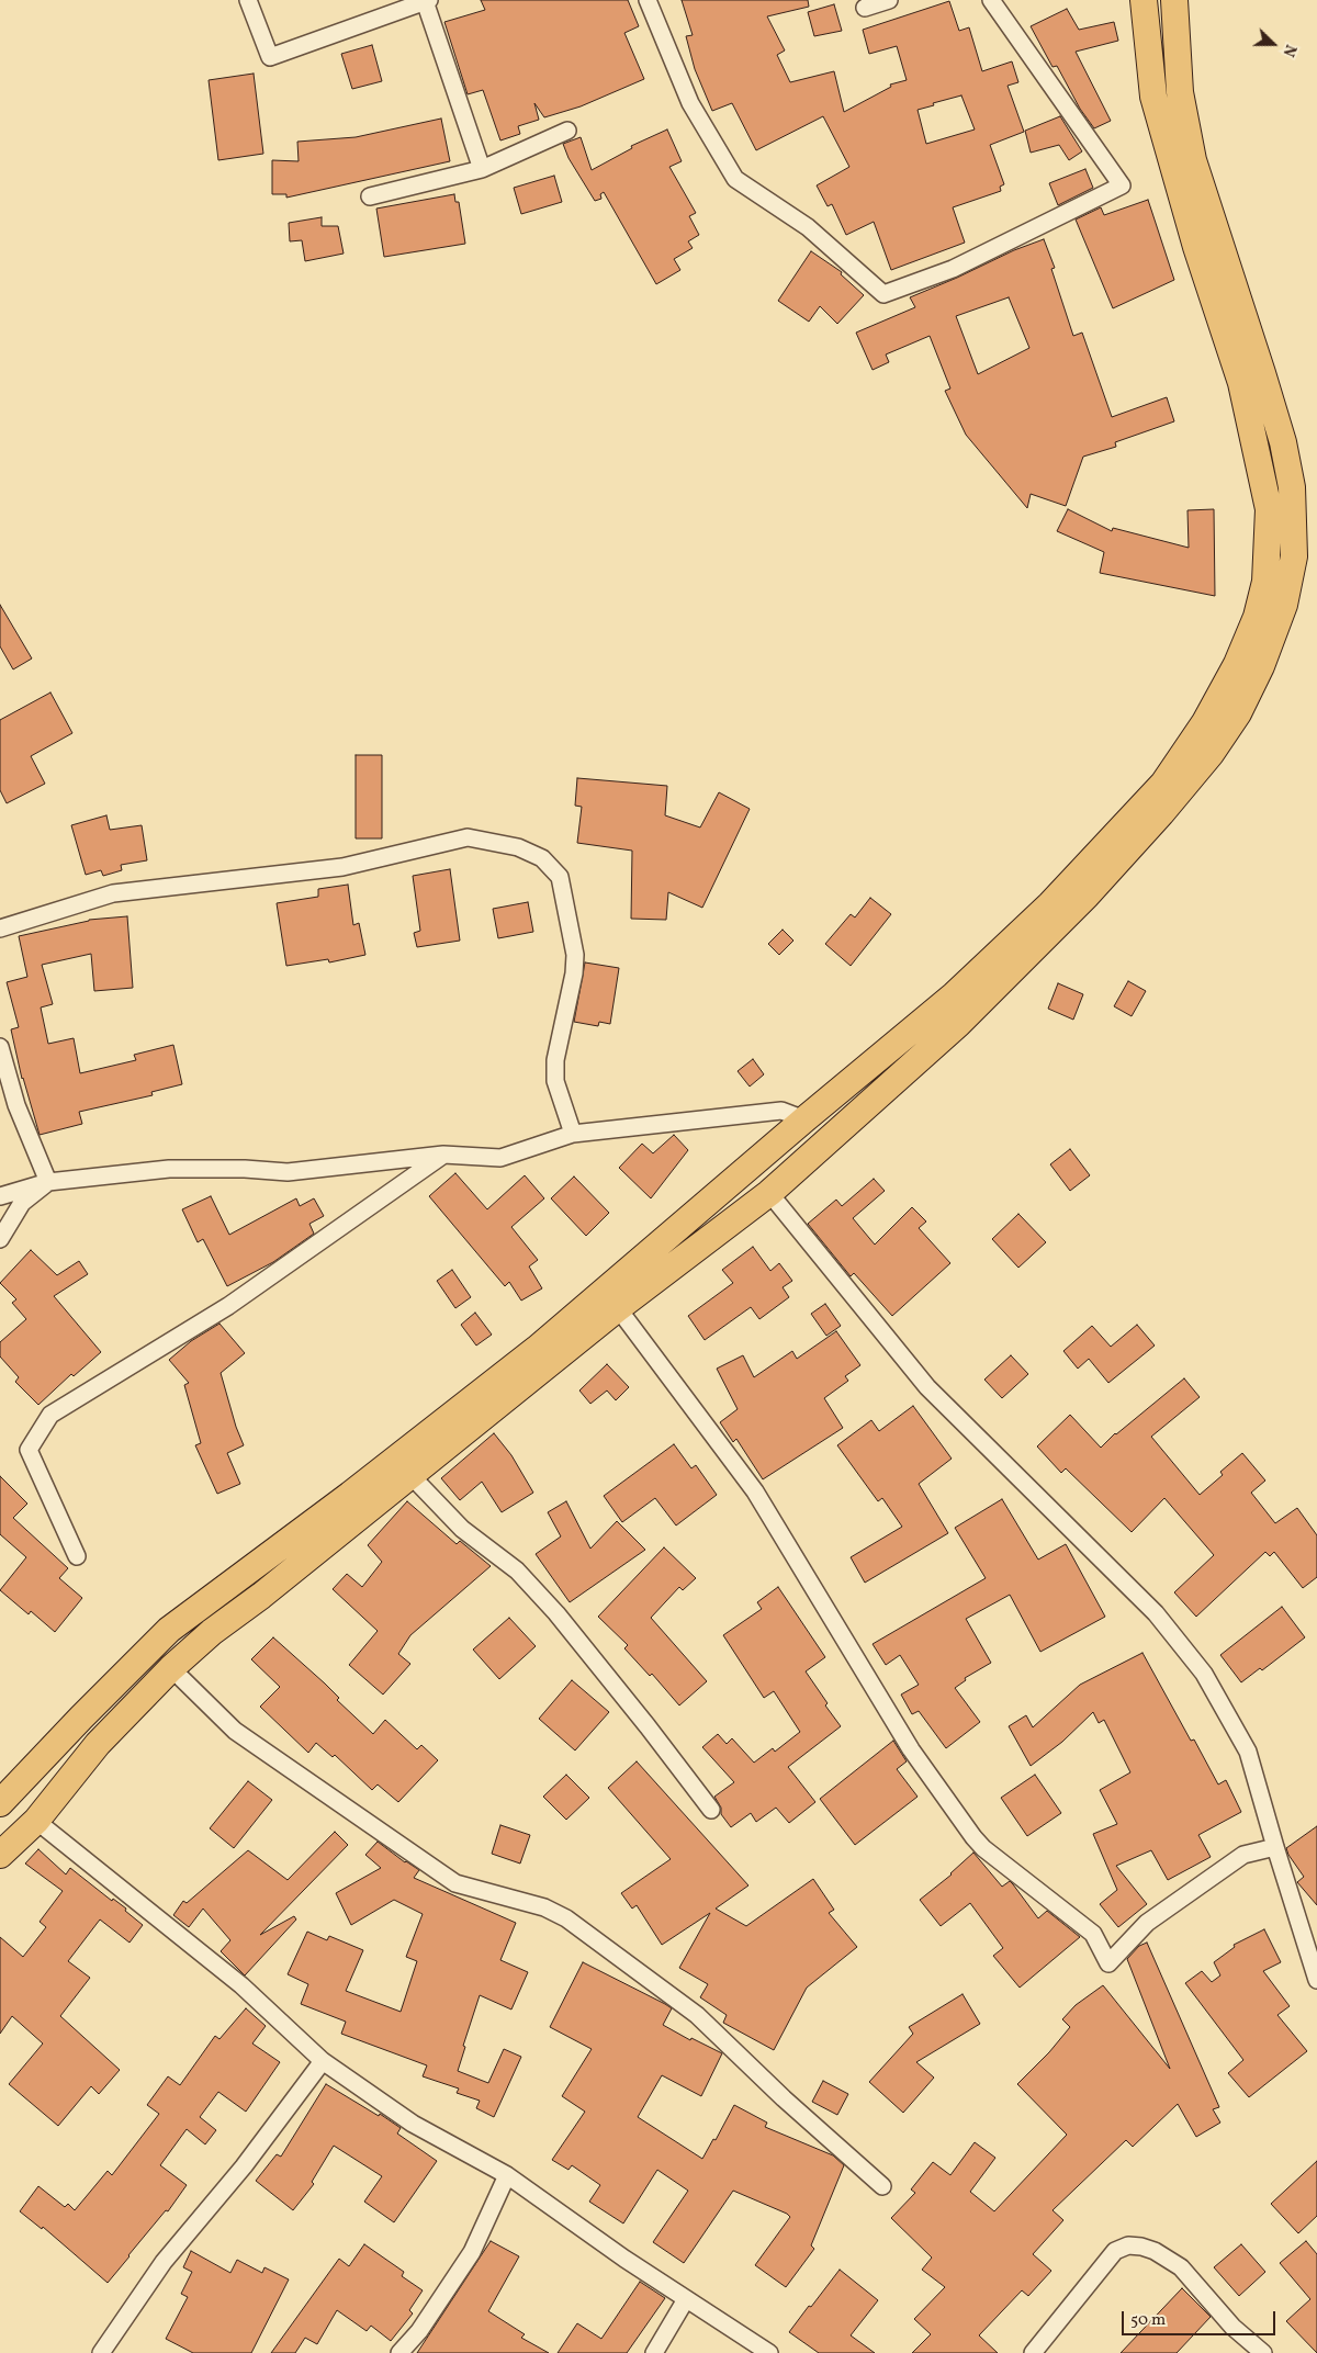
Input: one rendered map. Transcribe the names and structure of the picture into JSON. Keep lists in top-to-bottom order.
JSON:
{
  "scale_bar": "50 m",
  "north": "right"
}
